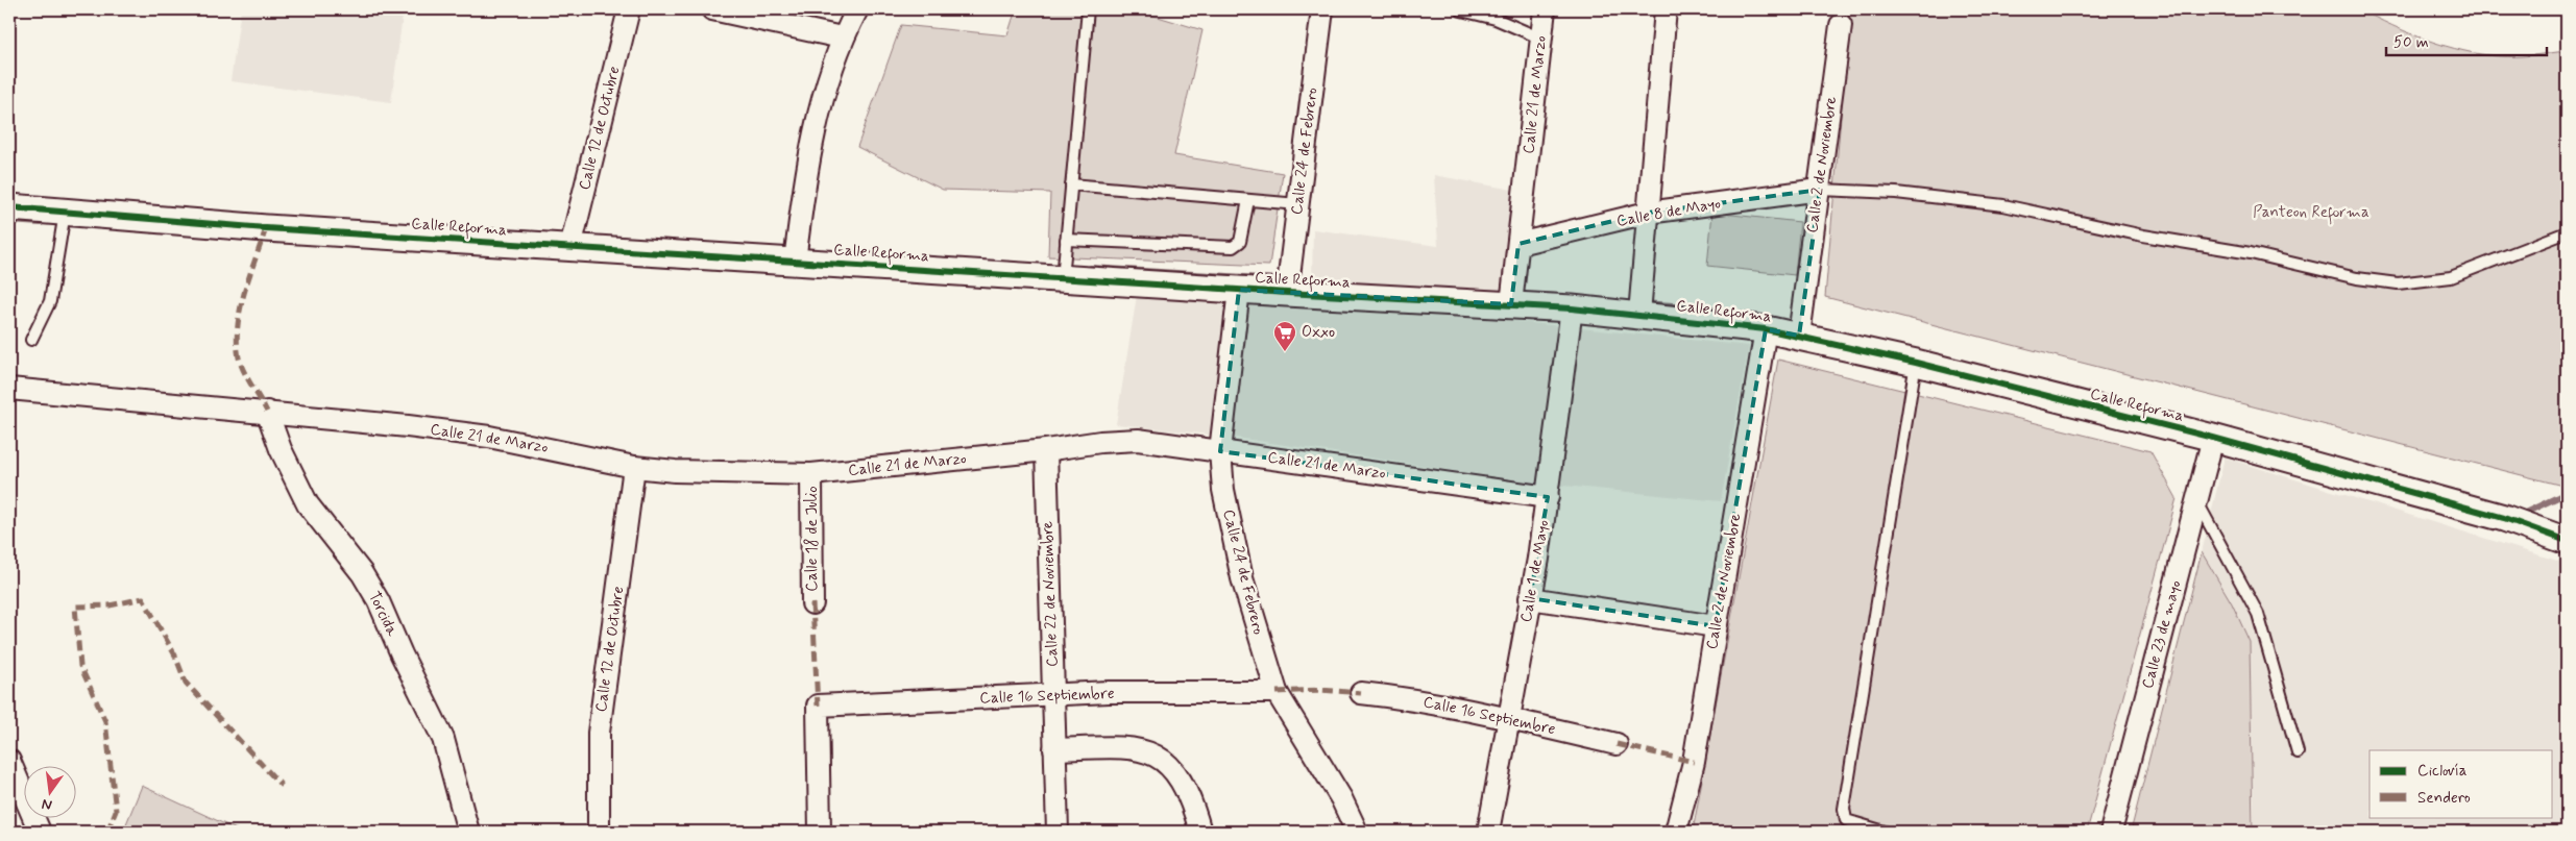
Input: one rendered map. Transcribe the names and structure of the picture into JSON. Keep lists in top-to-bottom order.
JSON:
{
  "streets": {
    "street": [
      "Calle 21 de Marzo",
      "Calle 12 de Octubre",
      "Calle 24 de Febrero",
      "Calle 2 de Noviembre",
      "Calle 8 de Mayo",
      "Calle Reforma",
      "Calle 18 de Julio",
      "Calle 1 de Mayo",
      "Calle 22 de Noviembre",
      "Torcida",
      "Calle 23 de mayo",
      "Calle 16 Septiembre"
    ]
  },
  "crossings": [
    ["Calle 21 de Marzo", "Calle 12 de Octubre"],
    ["Calle 21 de Marzo", "Calle 24 de Febrero"],
    ["Calle 21 de Marzo", "Calle 8 de Mayo"],
    ["Calle 21 de Marzo", "Calle Reforma"],
    ["Calle 21 de Marzo", "Calle 18 de Julio"],
    ["Calle 21 de Marzo", "Calle 1 de Mayo"],
    ["Calle 21 de Marzo", "Calle 22 de Noviembre"],
    ["Calle 21 de Marzo", "Torcida"],
    ["Calle 12 de Octubre", "Calle Reforma"],
    ["Calle 24 de Febrero", "Calle Reforma"],
    ["Calle 24 de Febrero", "Calle 16 Septiembre"],
    ["Calle 2 de Noviembre", "Calle 8 de Mayo"],
    ["Calle 2 de Noviembre", "Calle Reforma"],
    ["Calle Reforma", "Calle 1 de Mayo"],
    ["Calle Reforma", "Calle 23 de mayo"],
    ["Calle 1 de Mayo", "Calle 16 Septiembre"],
    ["Calle 22 de Noviembre", "Calle 16 Septiembre"]
  ],
  "parks": ["Panteon Reforma"],
  "places": {
    "supermarket": ["Oxxo"]
  },
  "legend": ["Ciclovía", "Sendero"],
  "scale_bar": "50 m",
  "north": "bottom"
}
